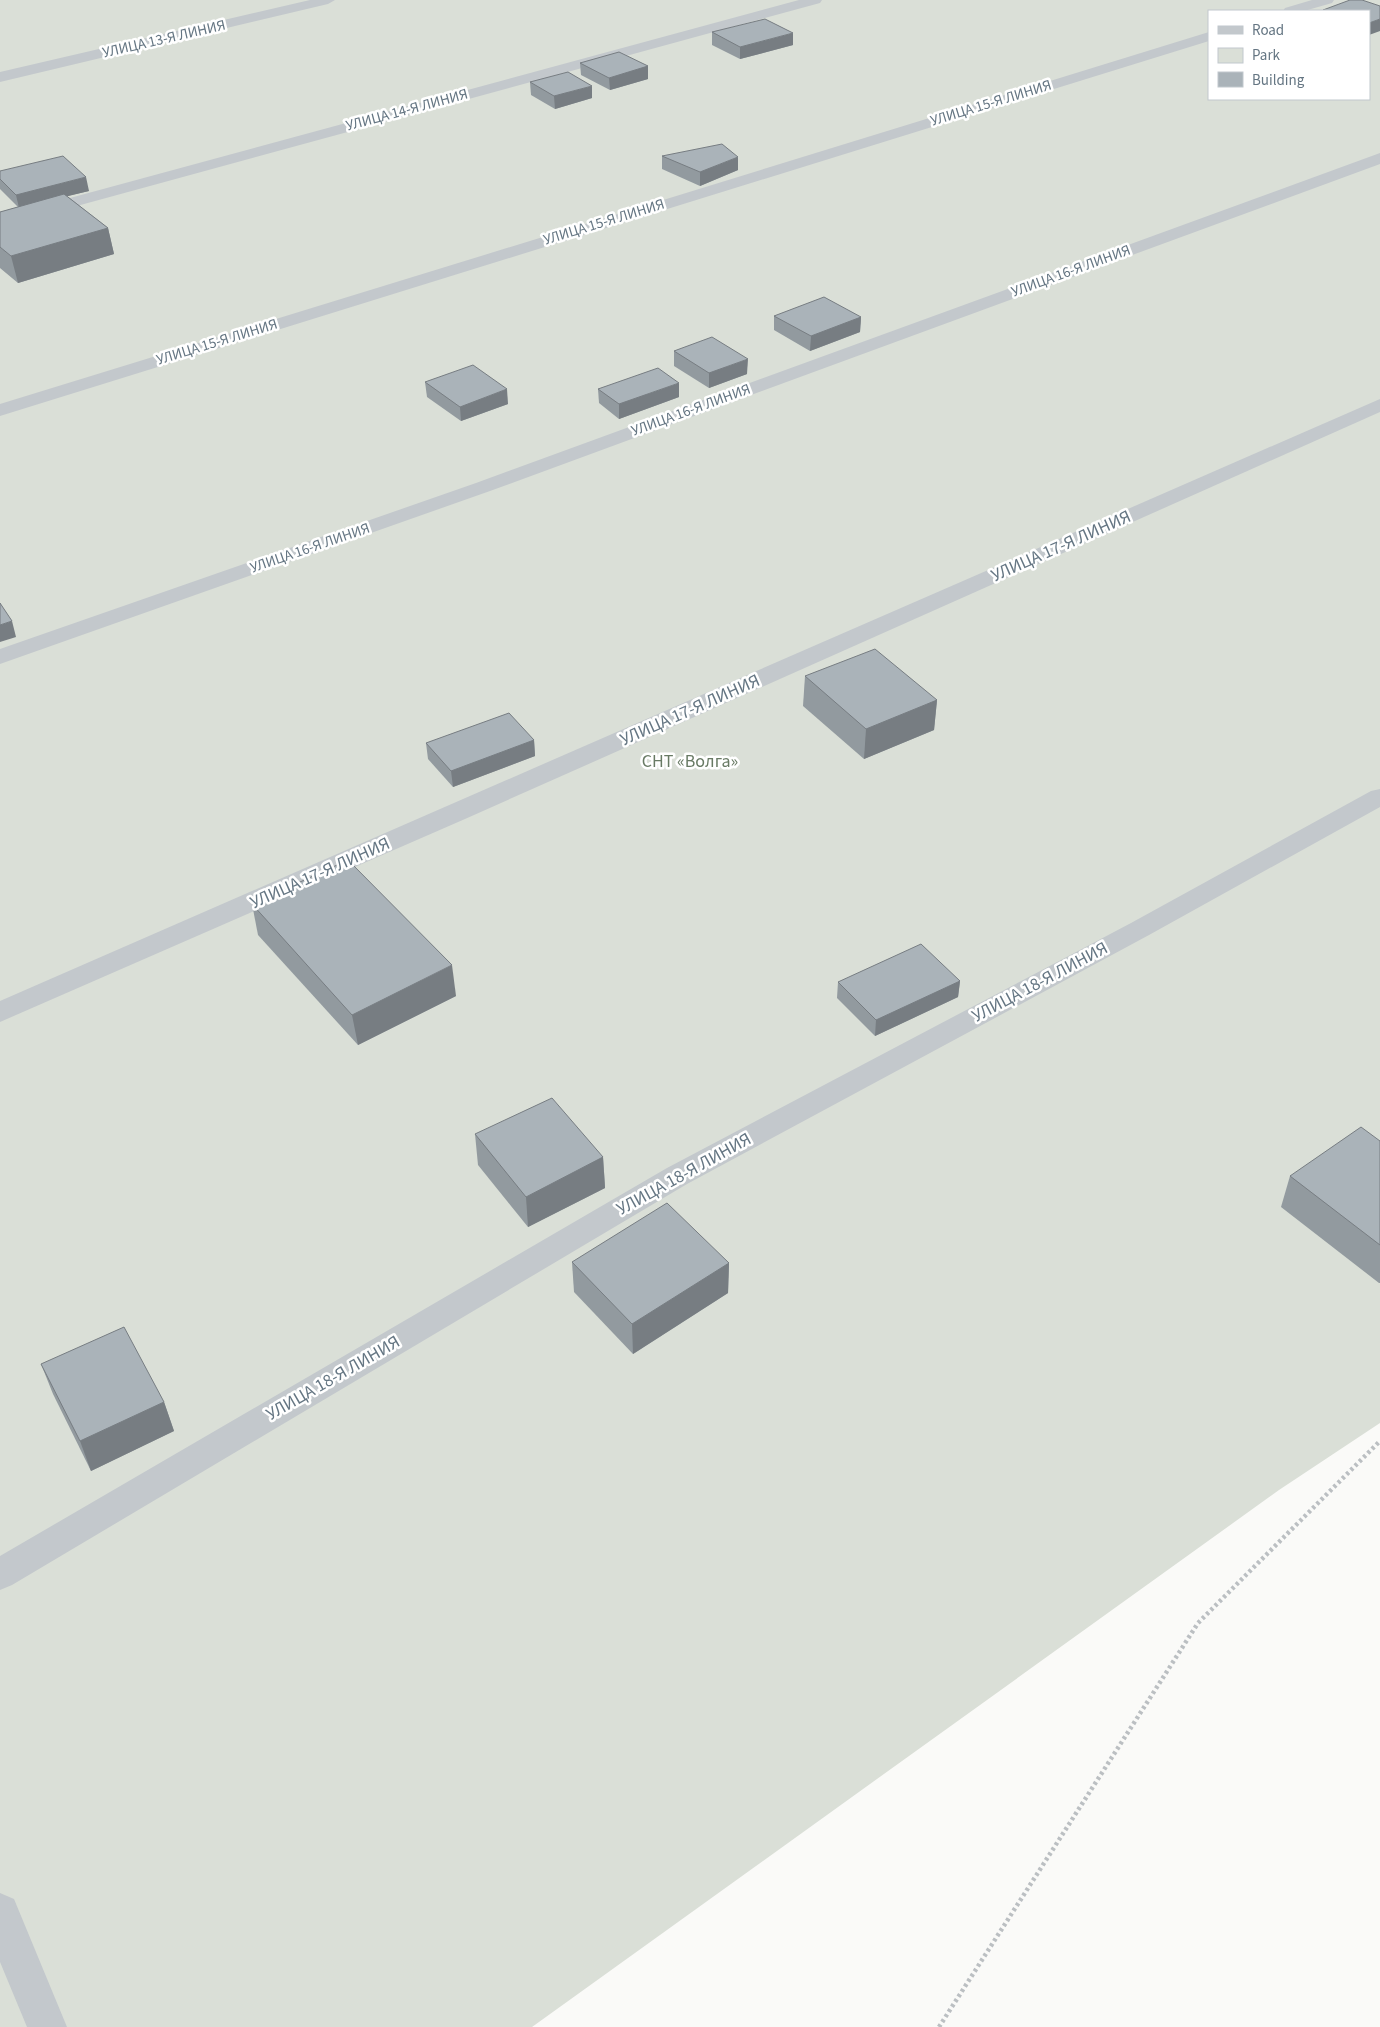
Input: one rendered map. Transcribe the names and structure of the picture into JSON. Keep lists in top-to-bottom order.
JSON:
{
  "streets": {
    "street": [
      "УЛИЦА 13-Я ЛИНИЯ",
      "УЛИЦА 15-Я ЛИНИЯ",
      "УЛИЦА 14-Я ЛИНИЯ",
      "УЛИЦА 16-Я ЛИНИЯ",
      "УЛИЦА 17-Я ЛИНИЯ",
      "УЛИЦА 18-Я ЛИНИЯ"
    ]
  },
  "parks": ["СНТ «Волга»"],
  "legend": ["Road", "Park", "Building"]
}
